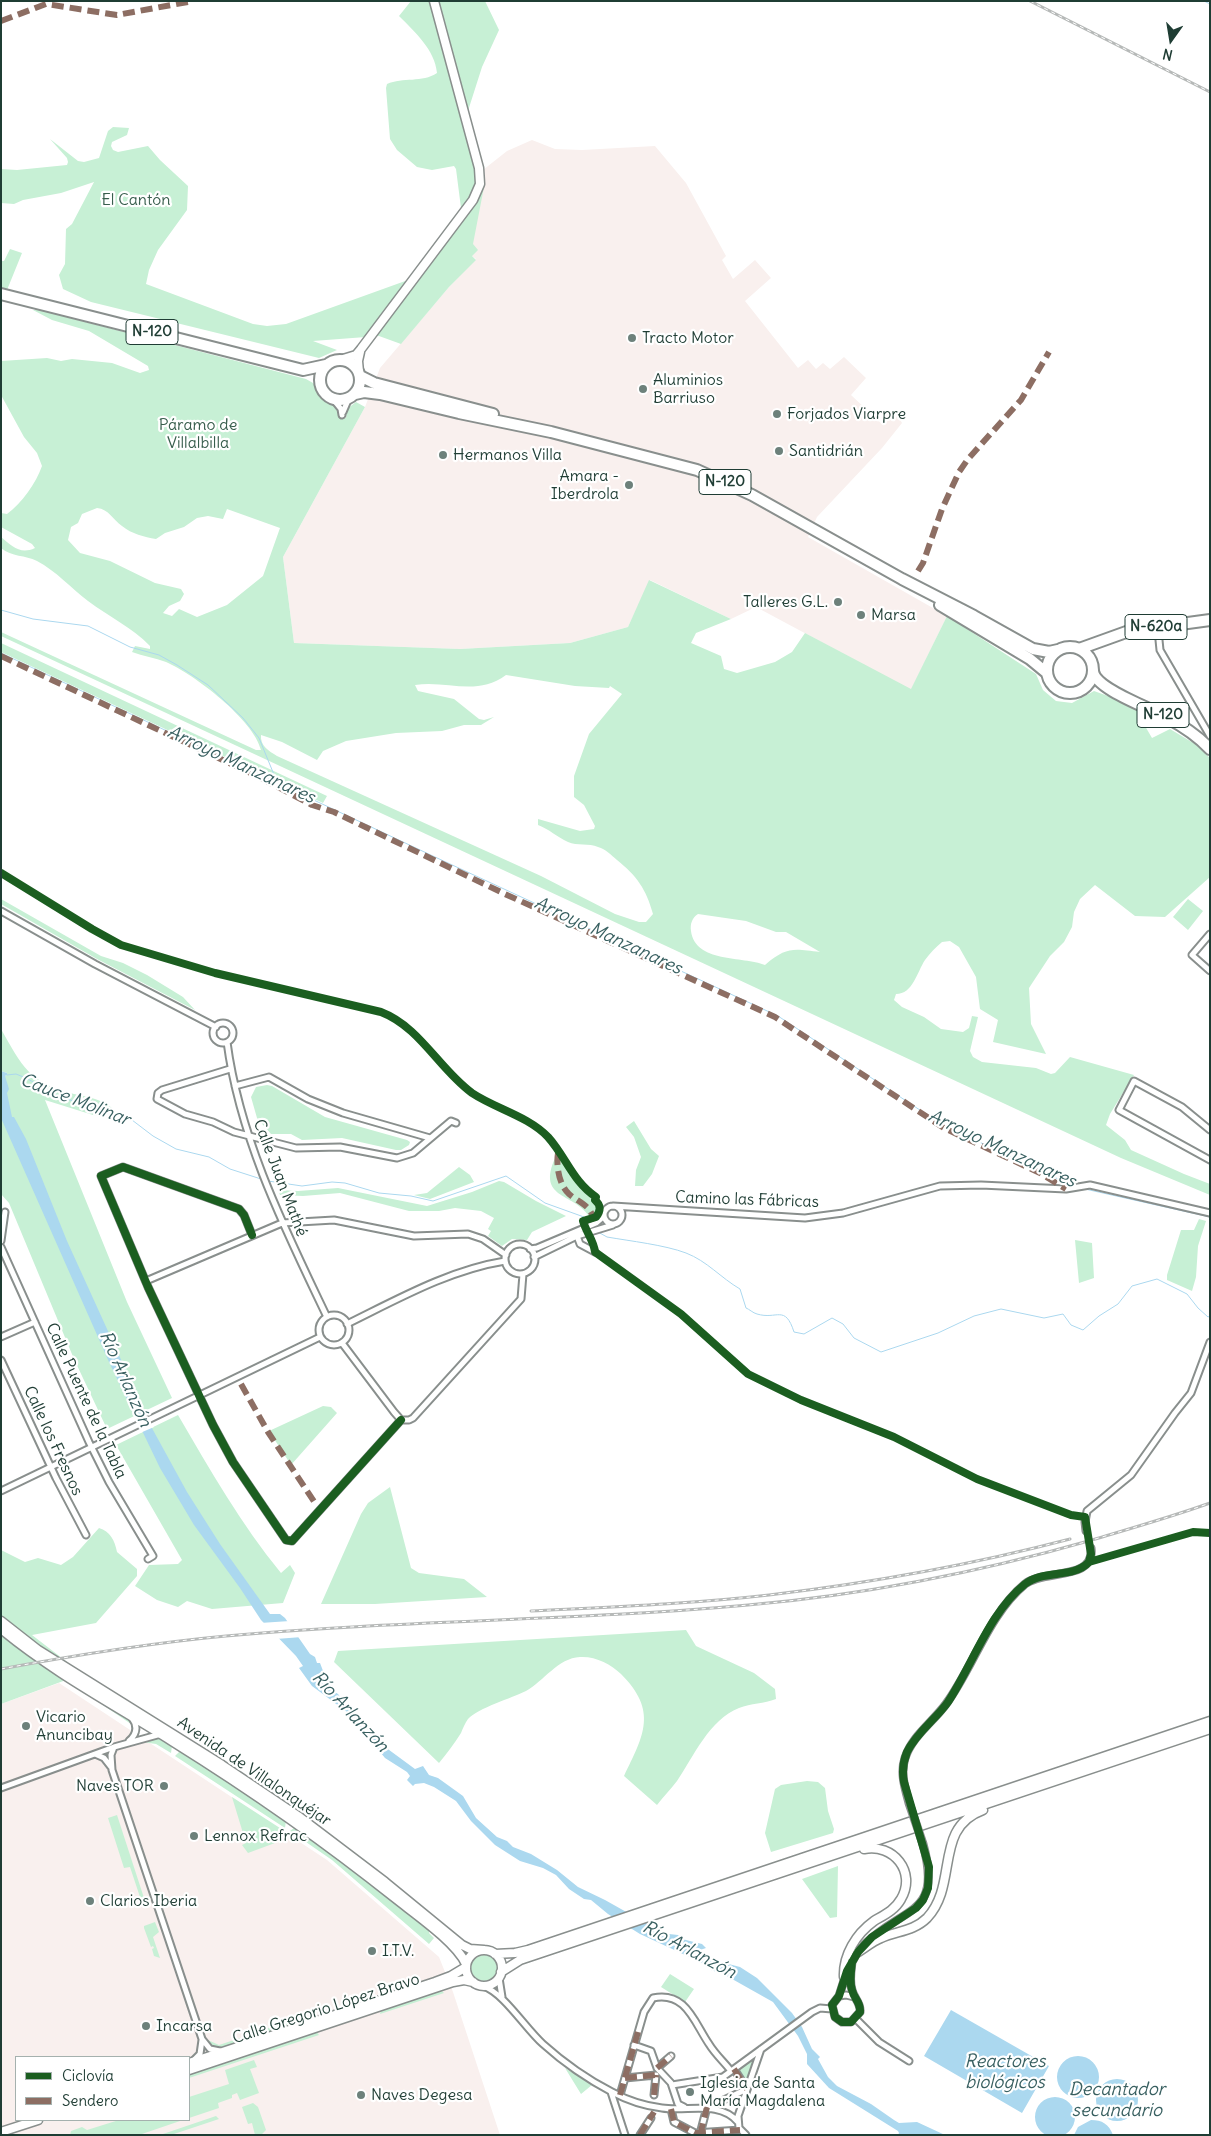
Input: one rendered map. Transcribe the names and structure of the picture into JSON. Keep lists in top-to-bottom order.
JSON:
{
  "streets": {
    "highway": ["N-120", "N-620a"],
    "main road": ["Avenida de Villalonquéjar", "Calle Gregorio López Bravo"],
    "street": [
      "Calle Juan Mathé",
      "Camino las Fábricas",
      "Calle Puente de la Tabla",
      "Calle los Fresnos"
    ]
  },
  "crossings": [
    ["N-120", "N-620a"],
    ["Avenida de Villalonquéjar", "Calle Gregorio López Bravo"]
  ],
  "water": [
    "Arroyo Manzanares",
    "Cauce Molinar",
    "Río Arlanzón",
    "Reactores biológicos",
    "Decantador secundario"
  ],
  "parks": ["El Cantón", "Páramo de Villalbilla"],
  "places": [
    "Tracto Motor",
    "Aluminios Barriuso",
    "Forjados Viarpre",
    "Santidrián",
    "Hermanos Villa",
    "Amara - Iberdrola",
    "Talleres G.L.",
    "Marsa",
    "Vicario Anuncibay",
    "Naves TOR",
    "Lennox Refrac",
    "Clarios Iberia",
    "I.T.V.",
    "Incarsa",
    "Iglesia de Santa María Magdalena",
    "Naves Degesa"
  ],
  "legend": ["Ciclovía", "Sendero"],
  "north": "bottom"
}
